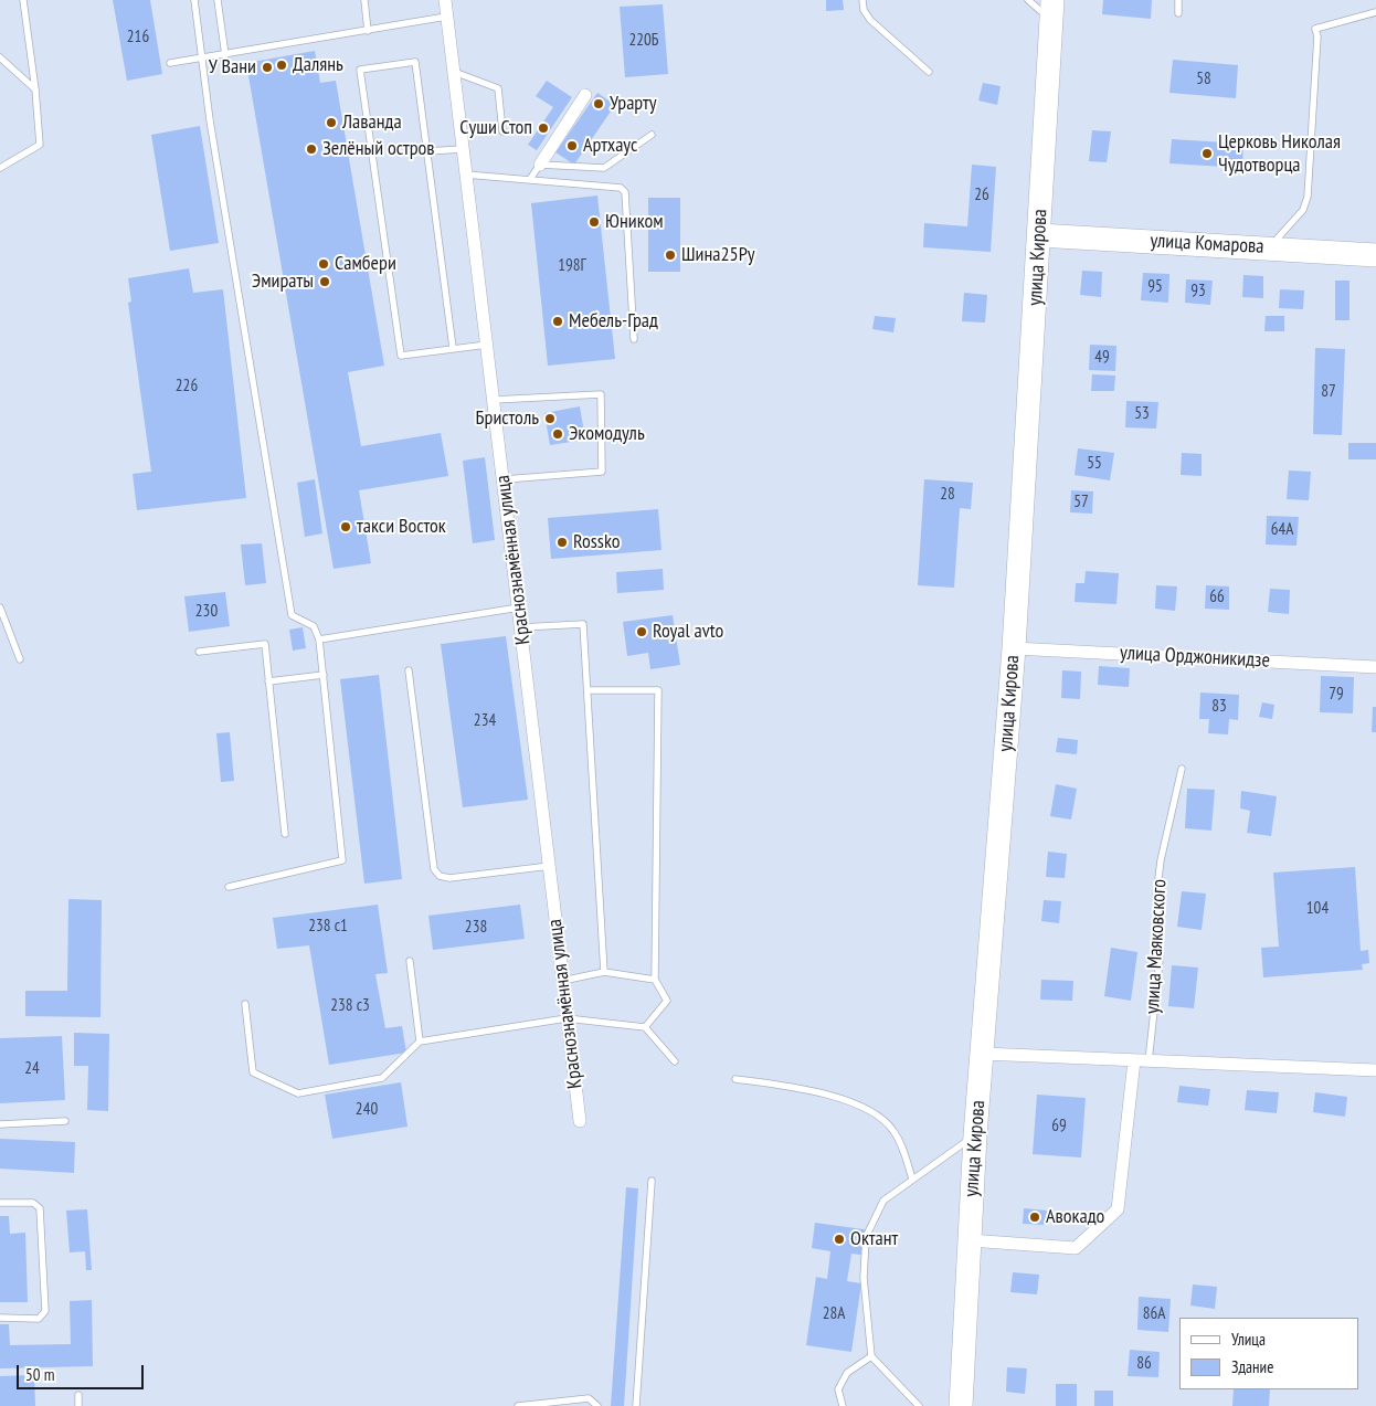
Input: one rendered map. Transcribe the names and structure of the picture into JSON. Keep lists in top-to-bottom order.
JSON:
{
  "streets": {
    "highway": ["улица Комарова", "улица Кирова"],
    "street": ["Краснознамённая улица", "улица Орджоникидзе"],
    "lane": ["улица Маяковского"]
  },
  "crossings": [
    ["улица Комарова", "улица Кирова"],
    ["улица Кирова", "улица Орджоникидзе"]
  ],
  "places": [
    "Далянь",
    "У Вани",
    "Урарту",
    "Лаванда",
    "Суши Стоп",
    "Артхаус",
    "Зелёный остров",
    "Церковь Николая Чудотворца",
    "Юником",
    "Шина25Ру",
    "Самбери",
    "Эмираты",
    "Мебель-Град",
    "Бристоль",
    "Экомодуль",
    "такси Восток",
    "Rossko",
    "Royal avto",
    "Авокадо",
    "Октант"
  ],
  "house_numbers": [
    "216",
    "220Б",
    "58",
    "26",
    "198Г",
    "95",
    "93",
    "49",
    "226",
    "87",
    "53",
    "55",
    "28",
    "57",
    "64А",
    "66",
    "230",
    "79",
    "83",
    "234",
    "104",
    "238 с1",
    "238",
    "238 с3",
    "24",
    "240",
    "69",
    "28А",
    "86А",
    "86"
  ],
  "legend": ["Улица", "Здание"],
  "scale_bar": "50 m"
}
